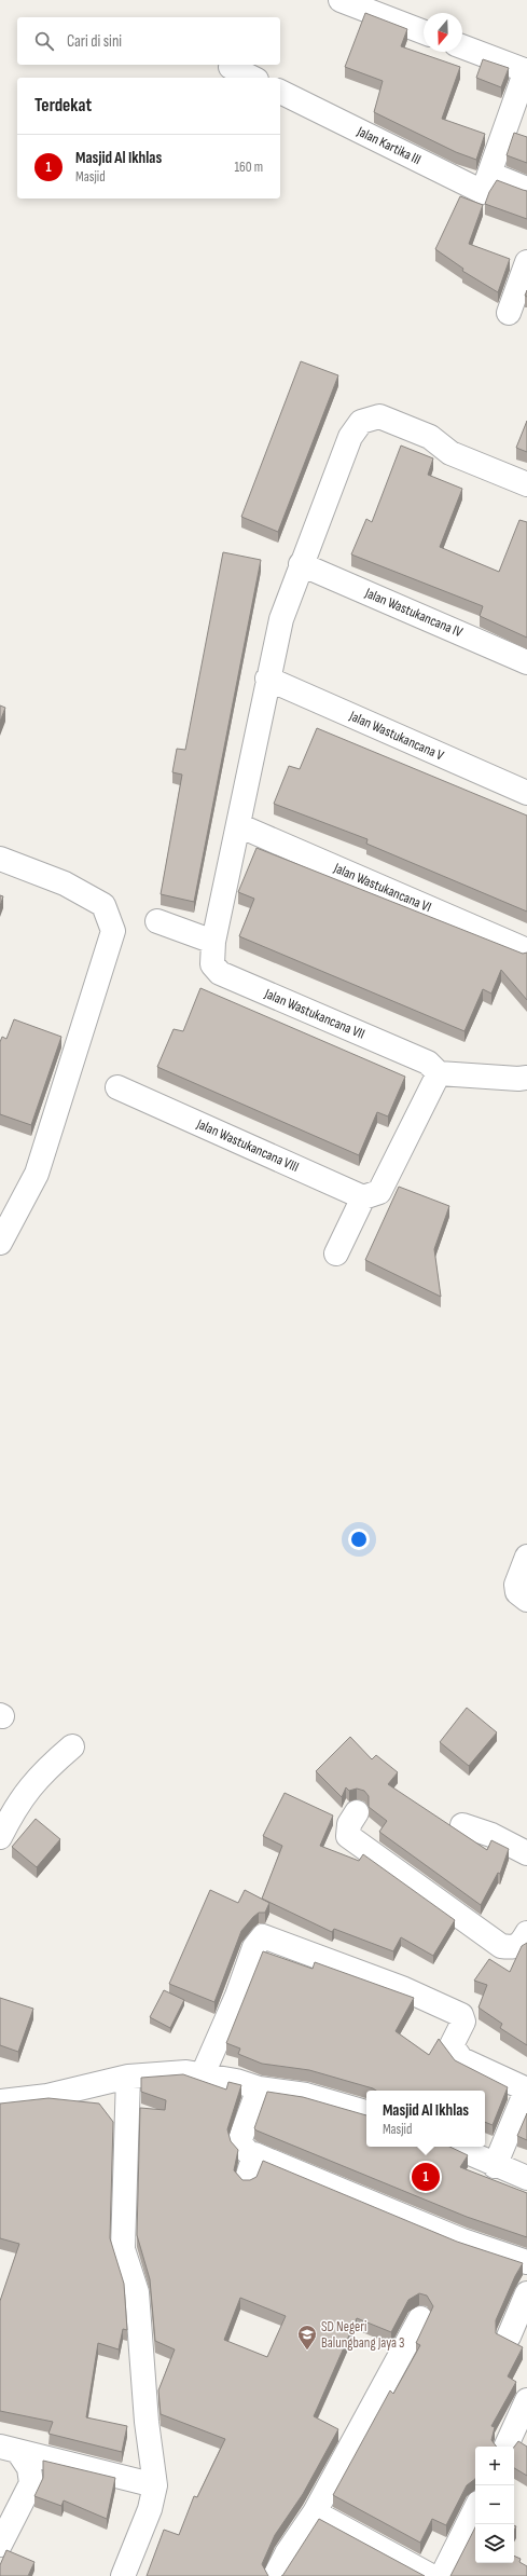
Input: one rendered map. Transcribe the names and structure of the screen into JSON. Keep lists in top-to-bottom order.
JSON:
{
  "streets": {
    "street": [
      "Jalan Kartika III",
      "Jalan Wastukancana IV",
      "Jalan Wastukancana V",
      "Jalan Wastukancana VI",
      "Jalan Wastukancana VII",
      "Jalan Wastukancana VIII"
    ]
  },
  "crossings": [
    ["Jalan Wastukancana IV", "Jalan Wastukancana VII"],
    ["Jalan Wastukancana V", "Jalan Wastukancana VII"],
    ["Jalan Wastukancana VI", "Jalan Wastukancana VII"]
  ],
  "places": {
    "school or university": ["SD Negeri Balungbang Jaya 3"]
  },
  "north": "bottom",
  "page": {
    "search": "Cari di sini",
    "heading": "Terdekat",
    "list": [
      {
        "mark": "1",
        "name": "Masjid Al Ikhlas",
        "note": "Masjid",
        "value": "160 m"
      }
    ],
    "popup": ["Masjid Al Ikhlas", "Masjid"],
    "pins": "1",
    "map_buttons": ["+", "−"]
  }
}
